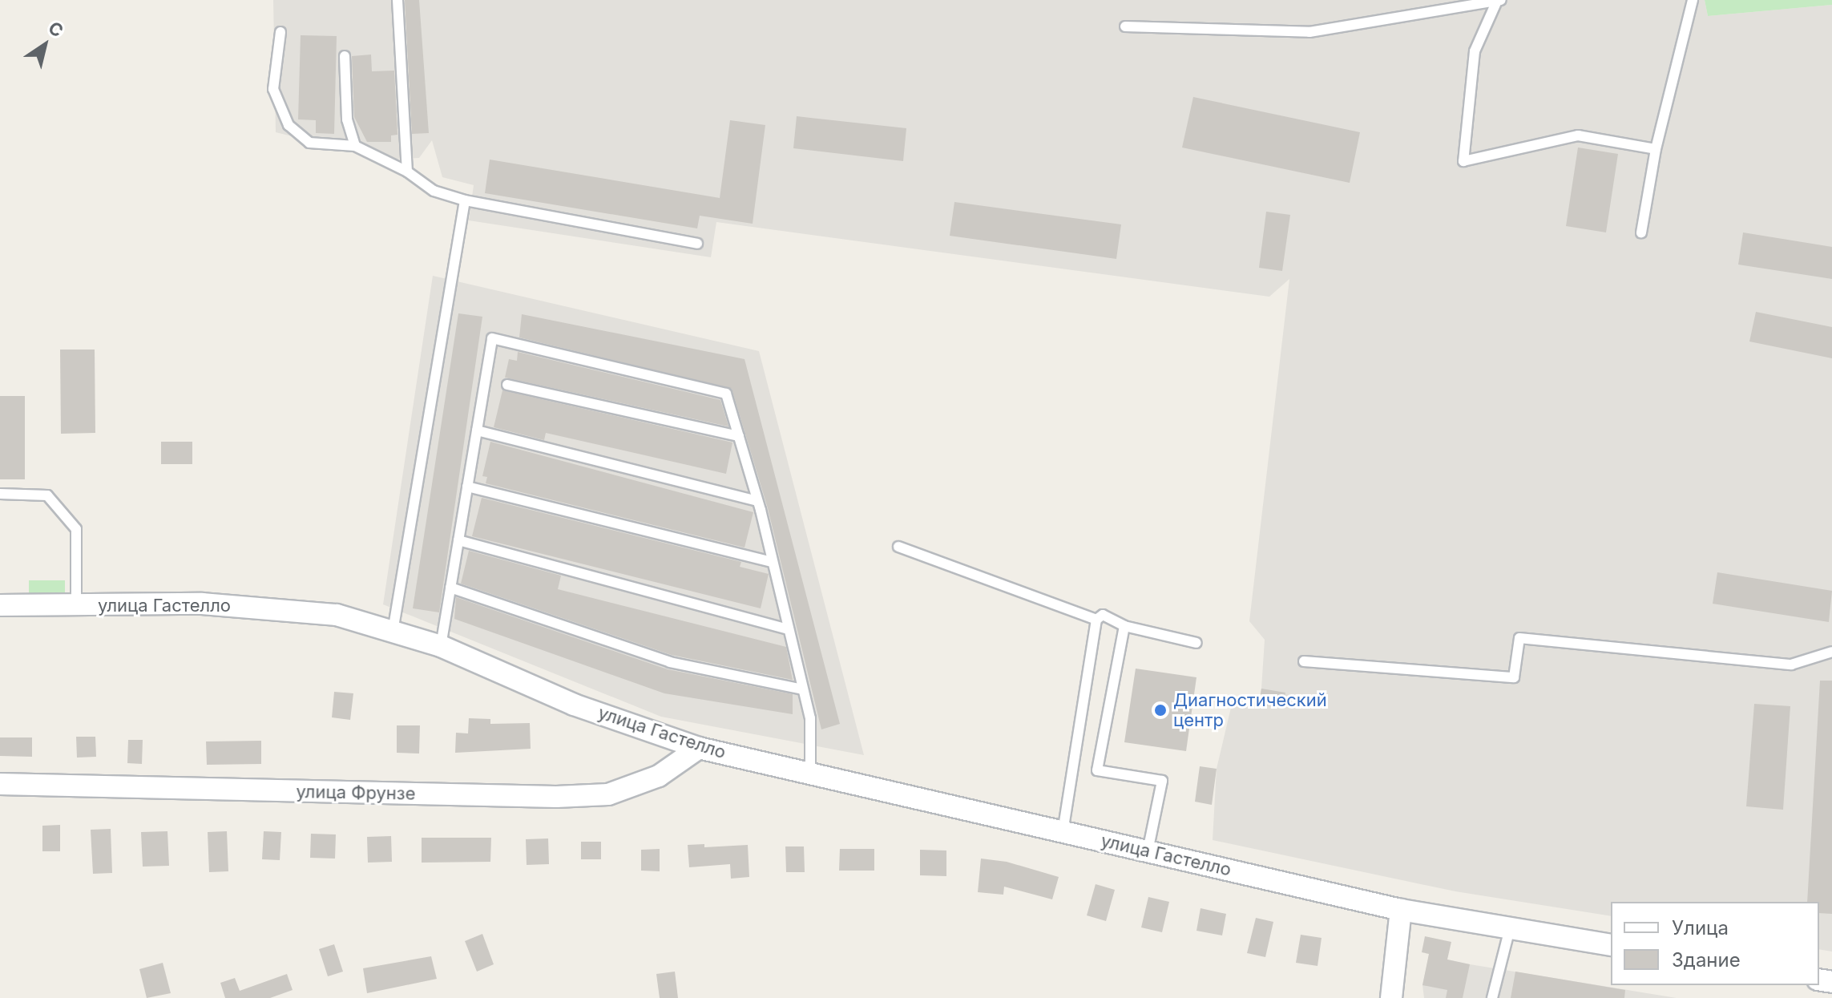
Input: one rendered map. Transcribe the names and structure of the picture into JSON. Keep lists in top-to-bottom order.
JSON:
{
  "streets": {
    "street": ["улица Гастелло", "улица Фрунзе"]
  },
  "crossings": [
    ["улица Гастелло", "улица Фрунзе"]
  ],
  "places": ["Диагностический центр"],
  "legend": ["Улица", "Здание"],
  "north": "top right"
}
